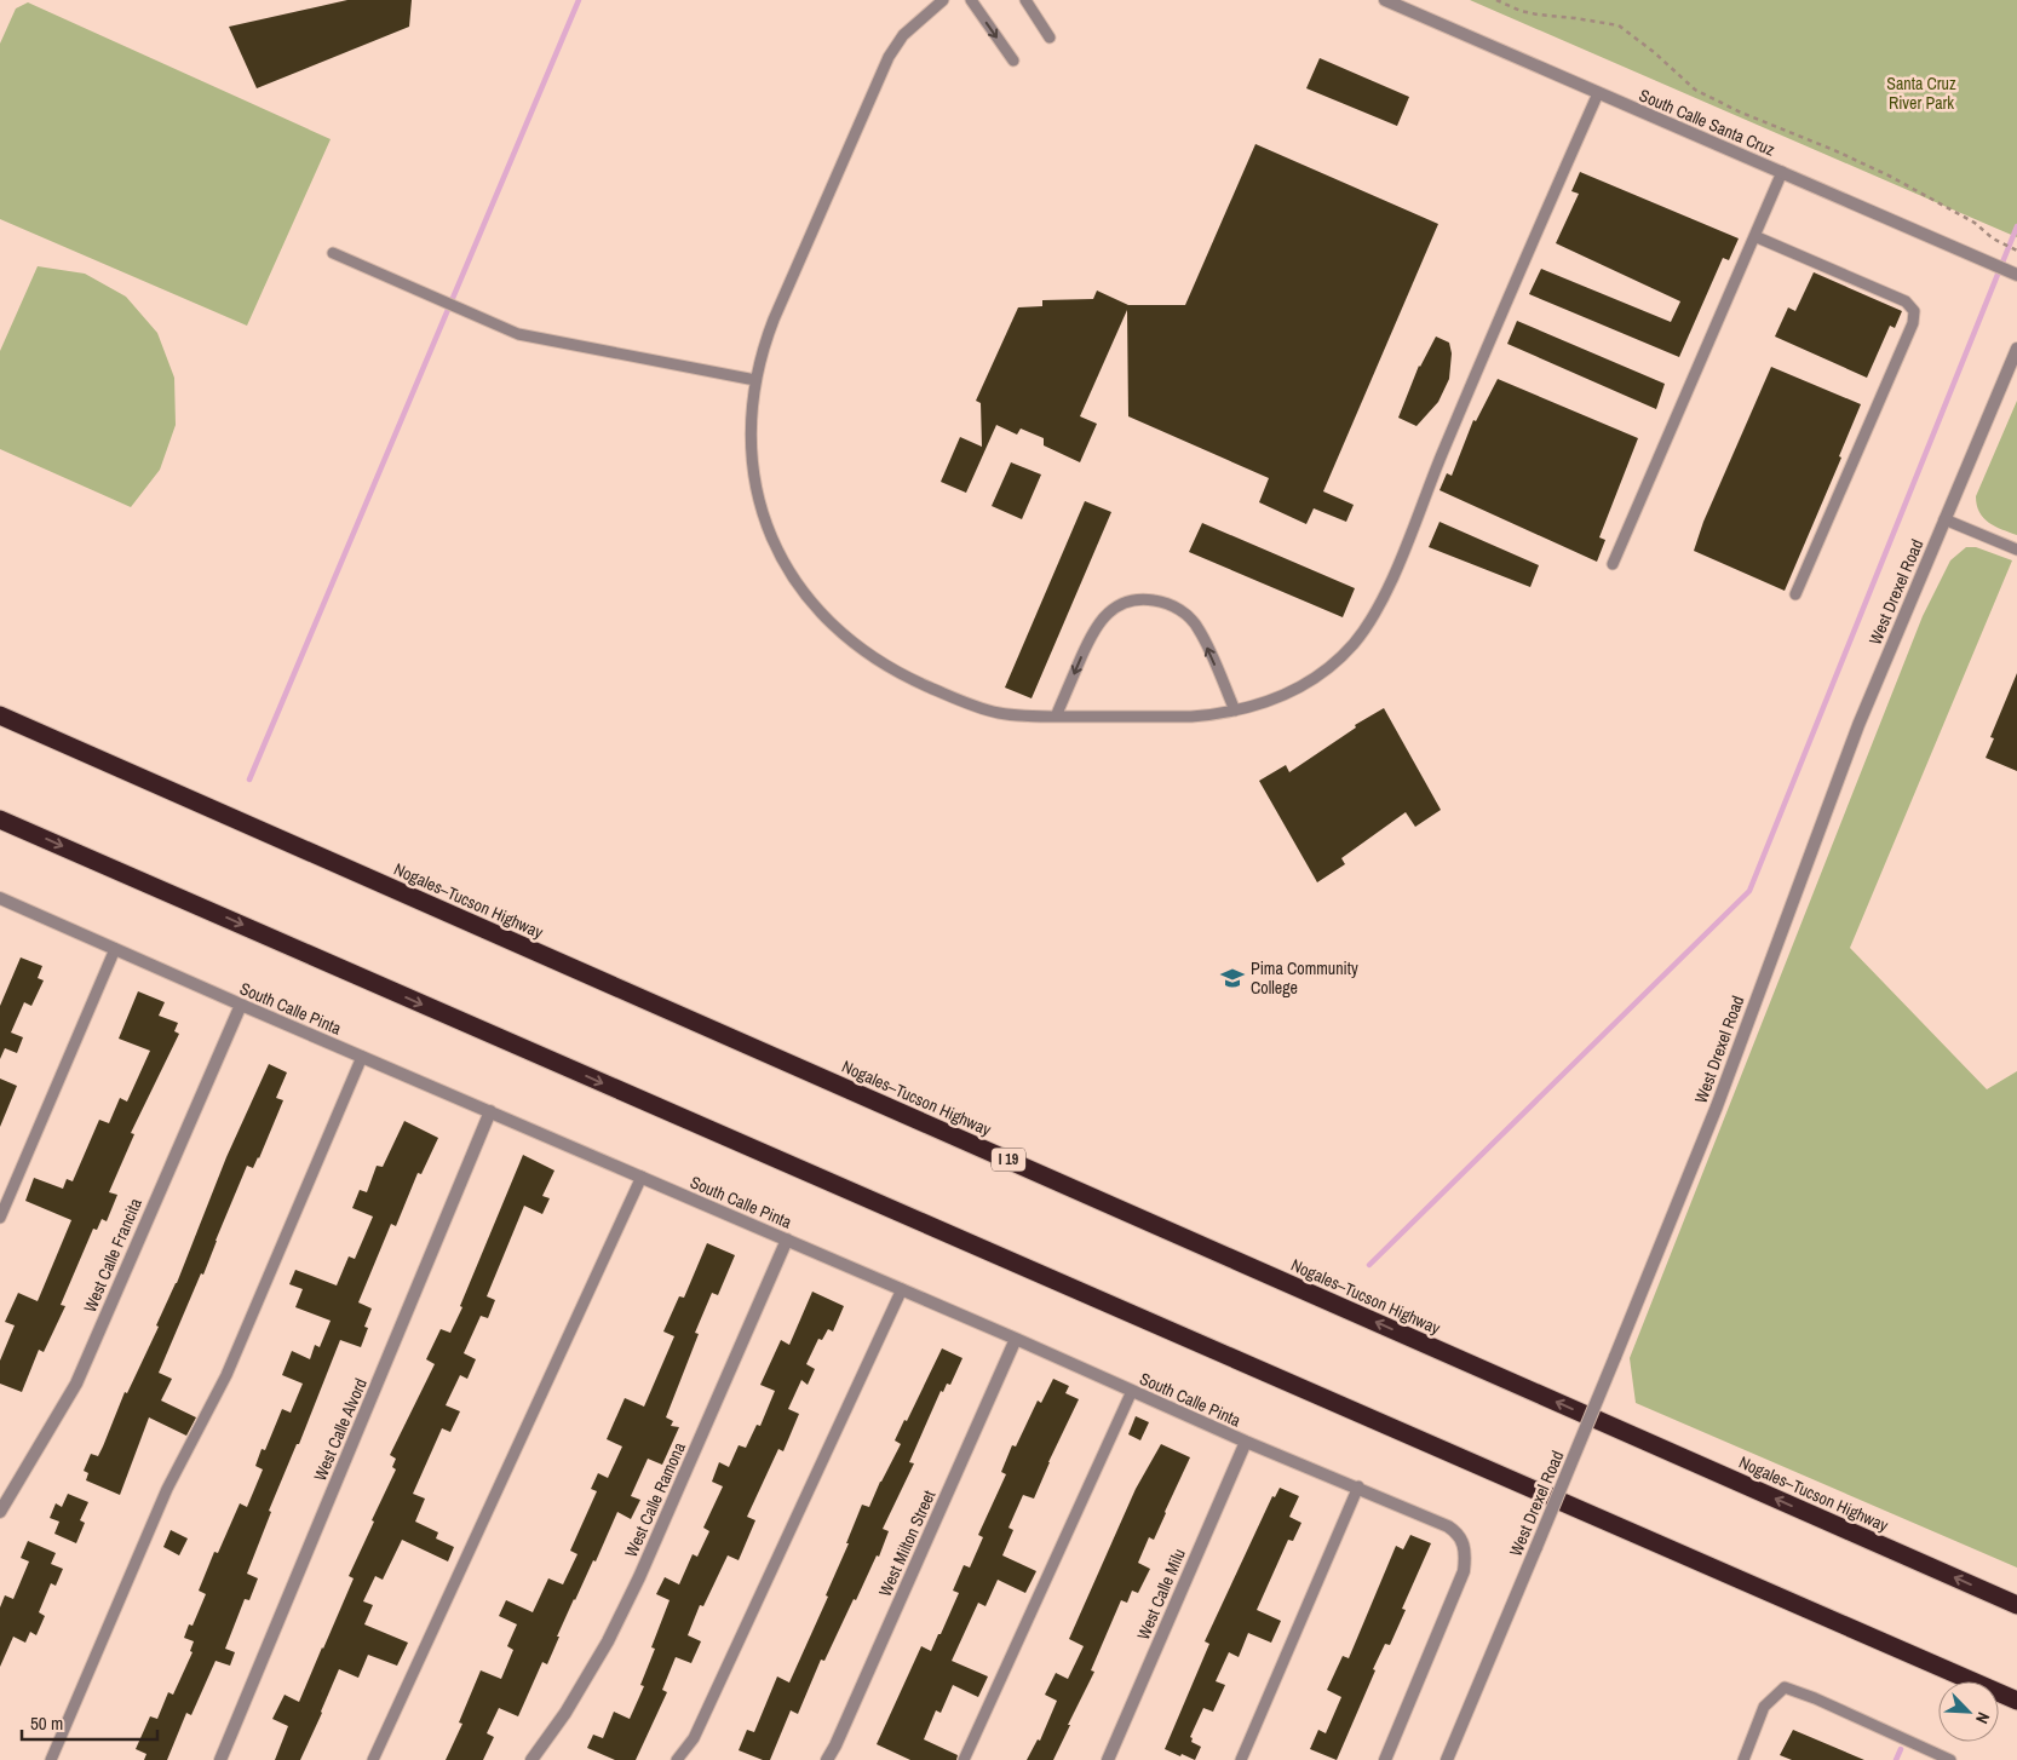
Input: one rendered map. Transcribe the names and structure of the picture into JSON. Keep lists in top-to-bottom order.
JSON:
{
  "streets": {
    "highway": ["Nogales–Tucson Highway", "I 19"],
    "street": [
      "South Calle Santa Cruz",
      "West Drexel Road",
      "South Calle Pinta",
      "West Calle Francita",
      "West Calle Alvord",
      "West Calle Ramona",
      "West Milton Street",
      "West Calle Milu"
    ]
  },
  "crossings": [
    ["South Calle Pinta", "West Calle Francita"],
    ["South Calle Pinta", "West Calle Alvord"],
    ["South Calle Pinta", "West Calle Ramona"],
    ["South Calle Pinta", "West Milton Street"],
    ["South Calle Pinta", "West Calle Milu"]
  ],
  "parks": ["Santa Cruz River Park"],
  "places": {
    "school or university": ["Pima Community College"]
  },
  "scale_bar": "50 m",
  "north": "bottom right"
}
